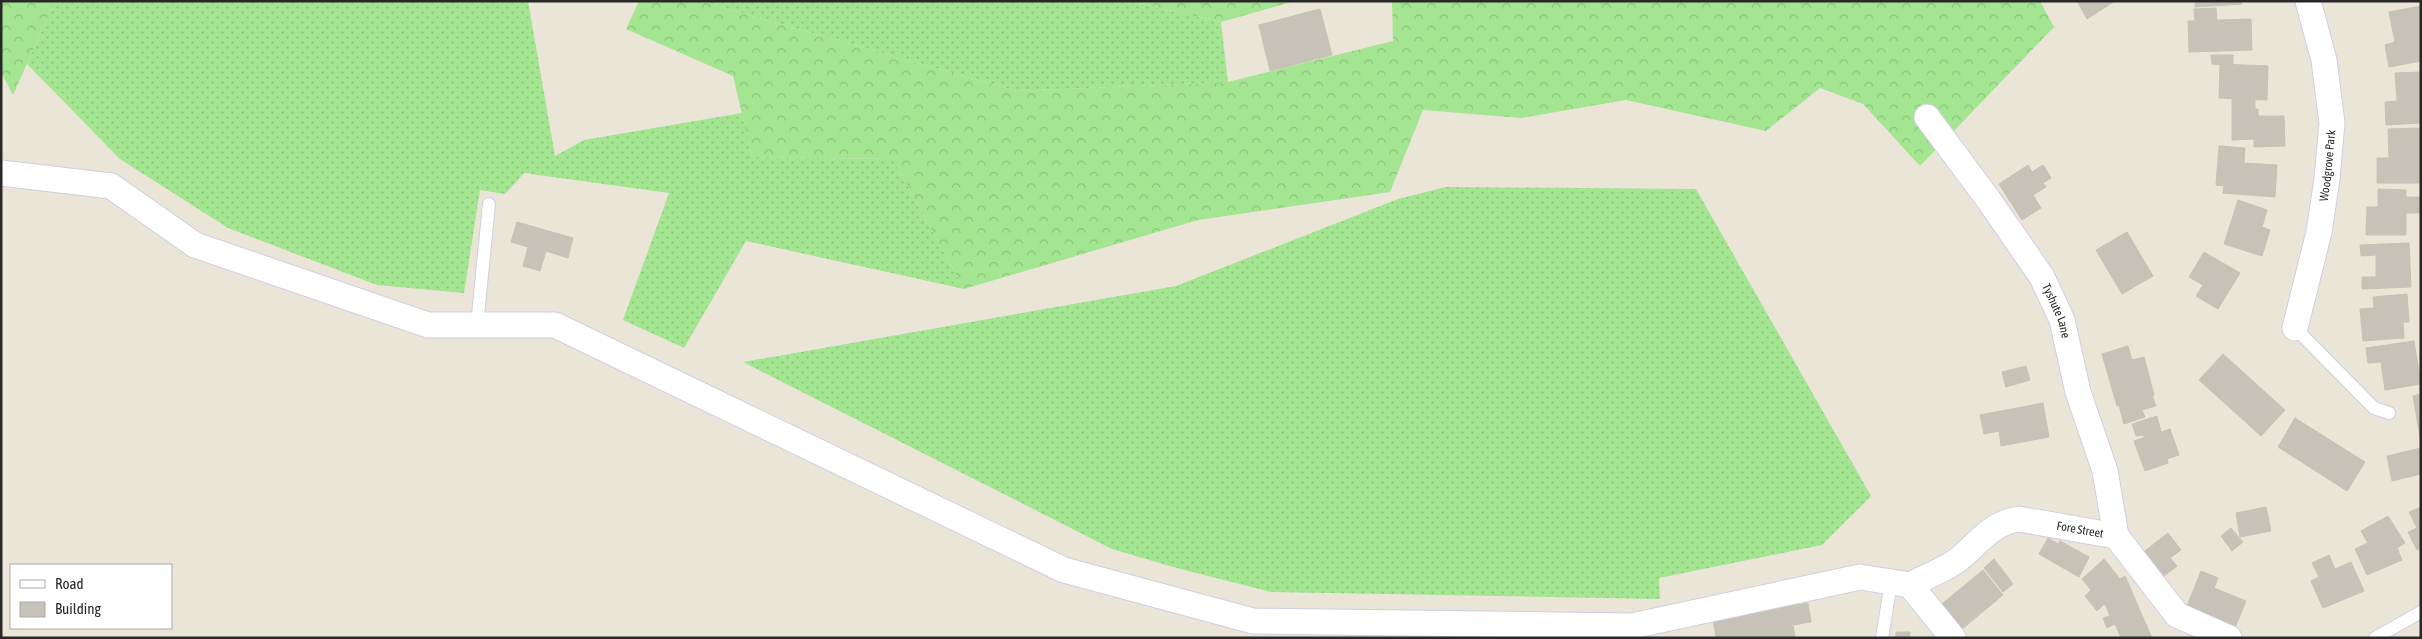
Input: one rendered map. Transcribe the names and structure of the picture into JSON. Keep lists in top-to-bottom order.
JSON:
{
  "streets": {
    "street": ["Woodgrove Park", "Tyshute Lane", "Fore Street"]
  },
  "crossings": [
    ["Tyshute Lane", "Fore Street"]
  ],
  "legend": ["Road", "Building"]
}
